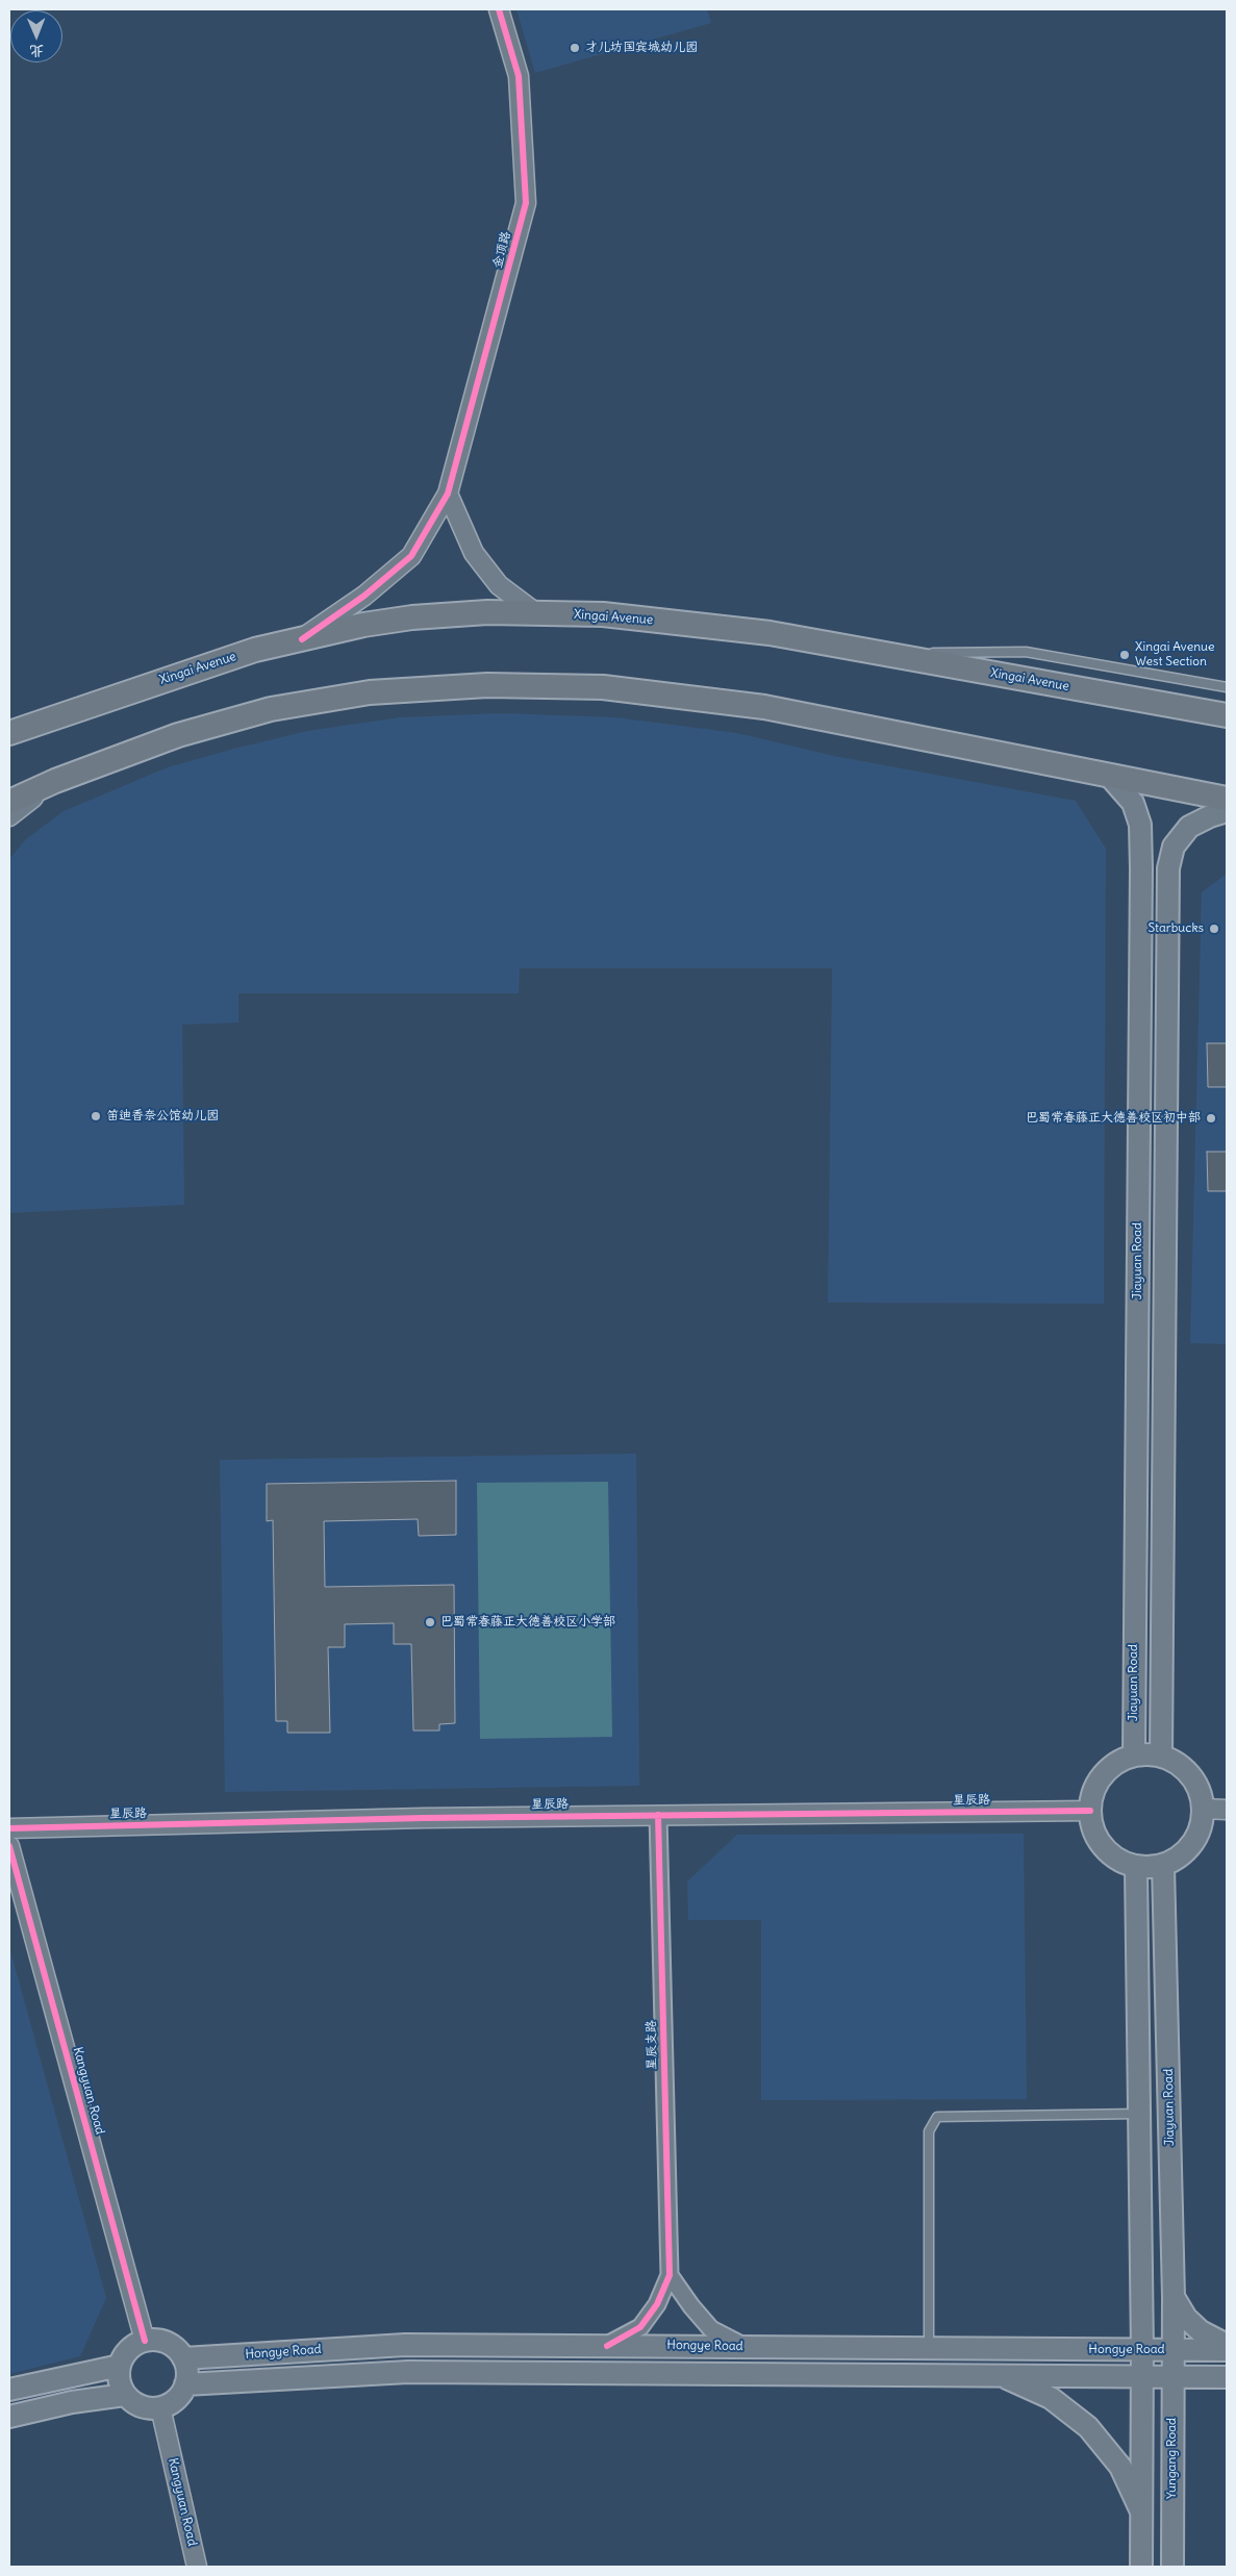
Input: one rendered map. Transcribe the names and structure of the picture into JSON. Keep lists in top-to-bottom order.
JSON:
{
  "streets": {
    "main road": [
      "Xingai Avenue",
      "Jiayuan Road",
      "Hongye Road",
      "Yungang Road"
    ],
    "street": [
      "金顶路",
      "星辰路",
      "星辰支路",
      "Kangyuan Road"
    ]
  },
  "crossings": [
    ["金顶路", "Xingai Avenue"],
    ["Jiayuan Road", "星辰路"],
    ["Jiayuan Road", "Hongye Road"],
    ["Jiayuan Road", "Yungang Road"],
    ["星辰路", "星辰支路"],
    ["Kangyuan Road", "Hongye Road"],
    ["Hongye Road", "Yungang Road"]
  ],
  "places": [
    "才儿坊国宾城幼儿园",
    "Xingai Avenue West Section",
    "Starbucks",
    "笛迪香奈公馆幼儿园",
    "巴蜀常春藤正大德善校区初中部",
    "巴蜀常春藤正大德善校区小学部"
  ],
  "north": "bottom"
}
